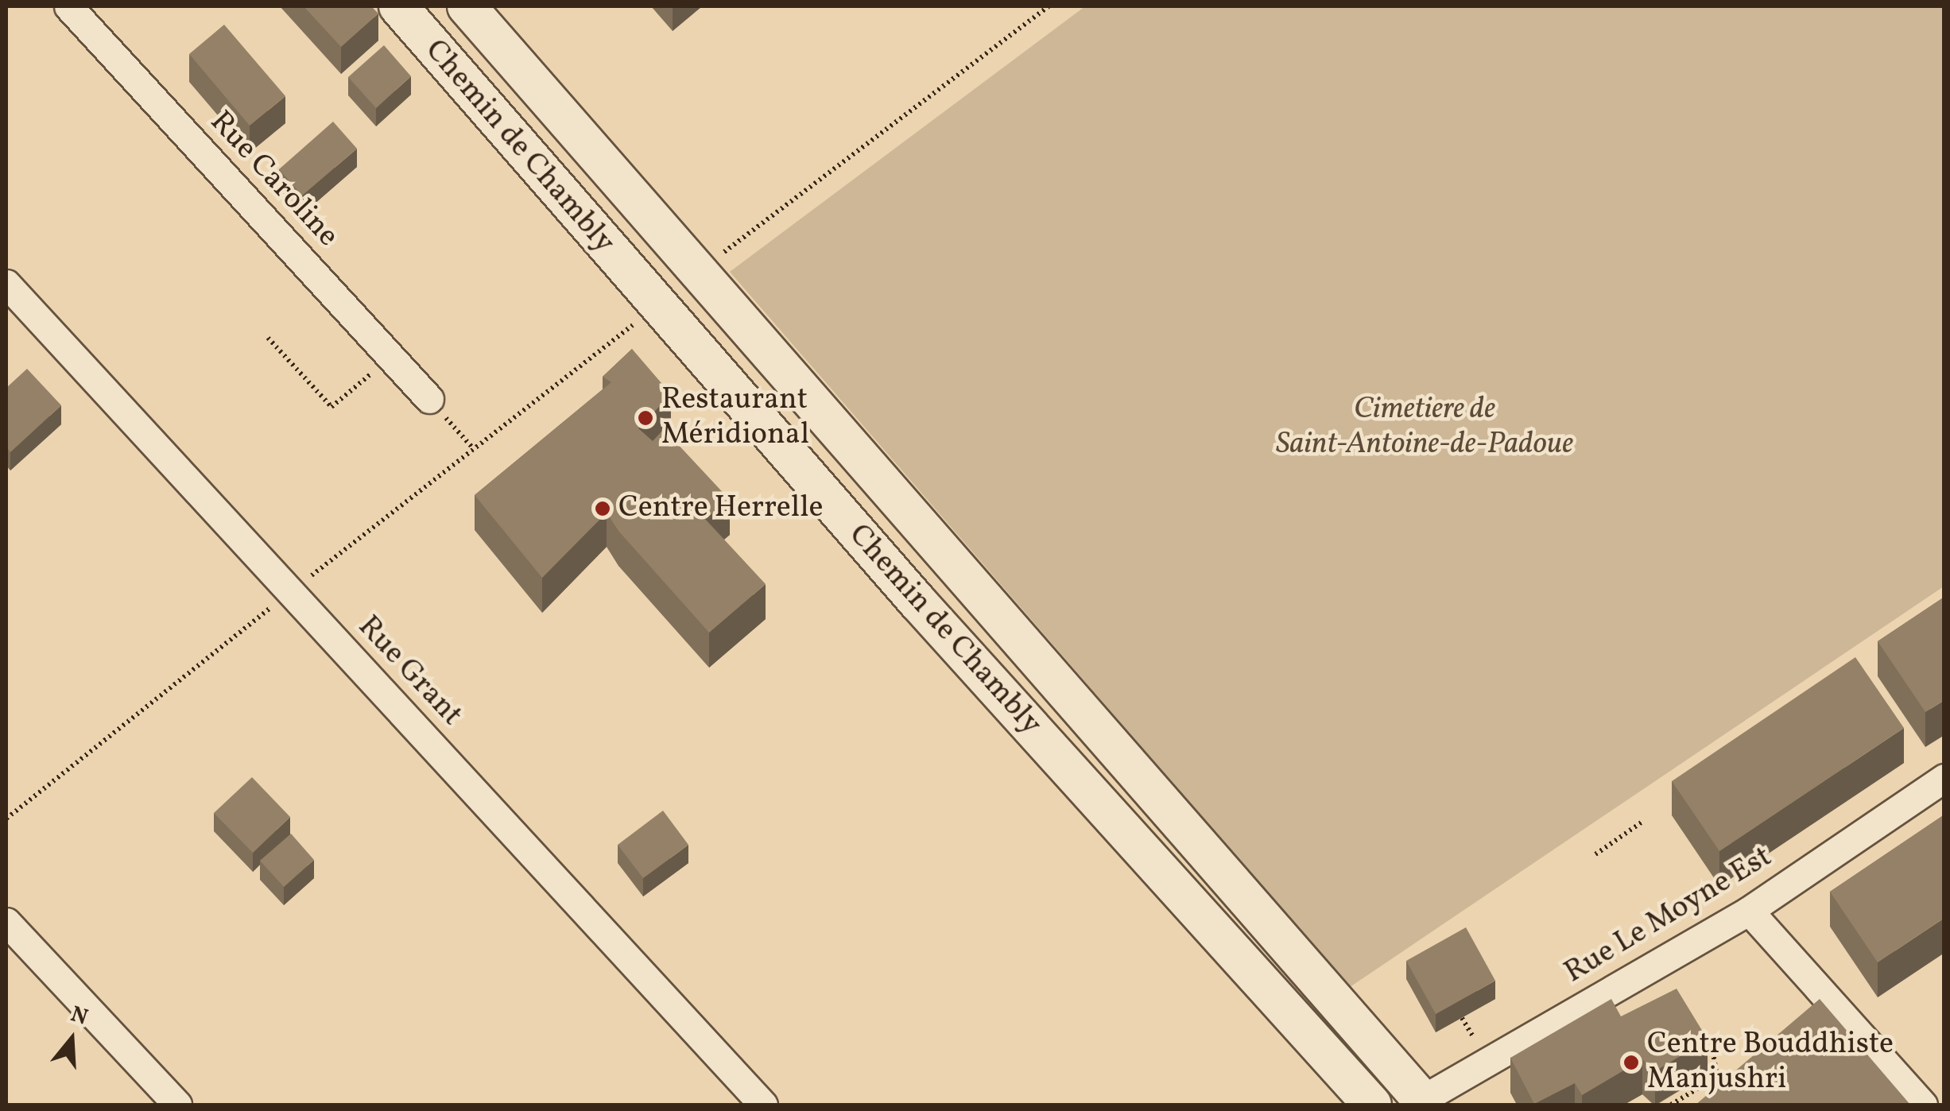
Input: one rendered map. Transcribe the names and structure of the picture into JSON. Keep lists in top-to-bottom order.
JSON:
{
  "streets": {
    "main road": ["Chemin de Chambly"],
    "street": ["Rue Caroline", "Rue Grant", "Rue Le Moyne Est"]
  },
  "crossings": [
    ["Chemin de Chambly", "Rue Le Moyne Est"]
  ],
  "parks": ["Cimetiere de Saint-Antoine-de-Padoue"],
  "places": ["Restaurant Méridional", "Centre Herrelle", "Centre Bouddhiste Manjushri"],
  "north": "top"
}
